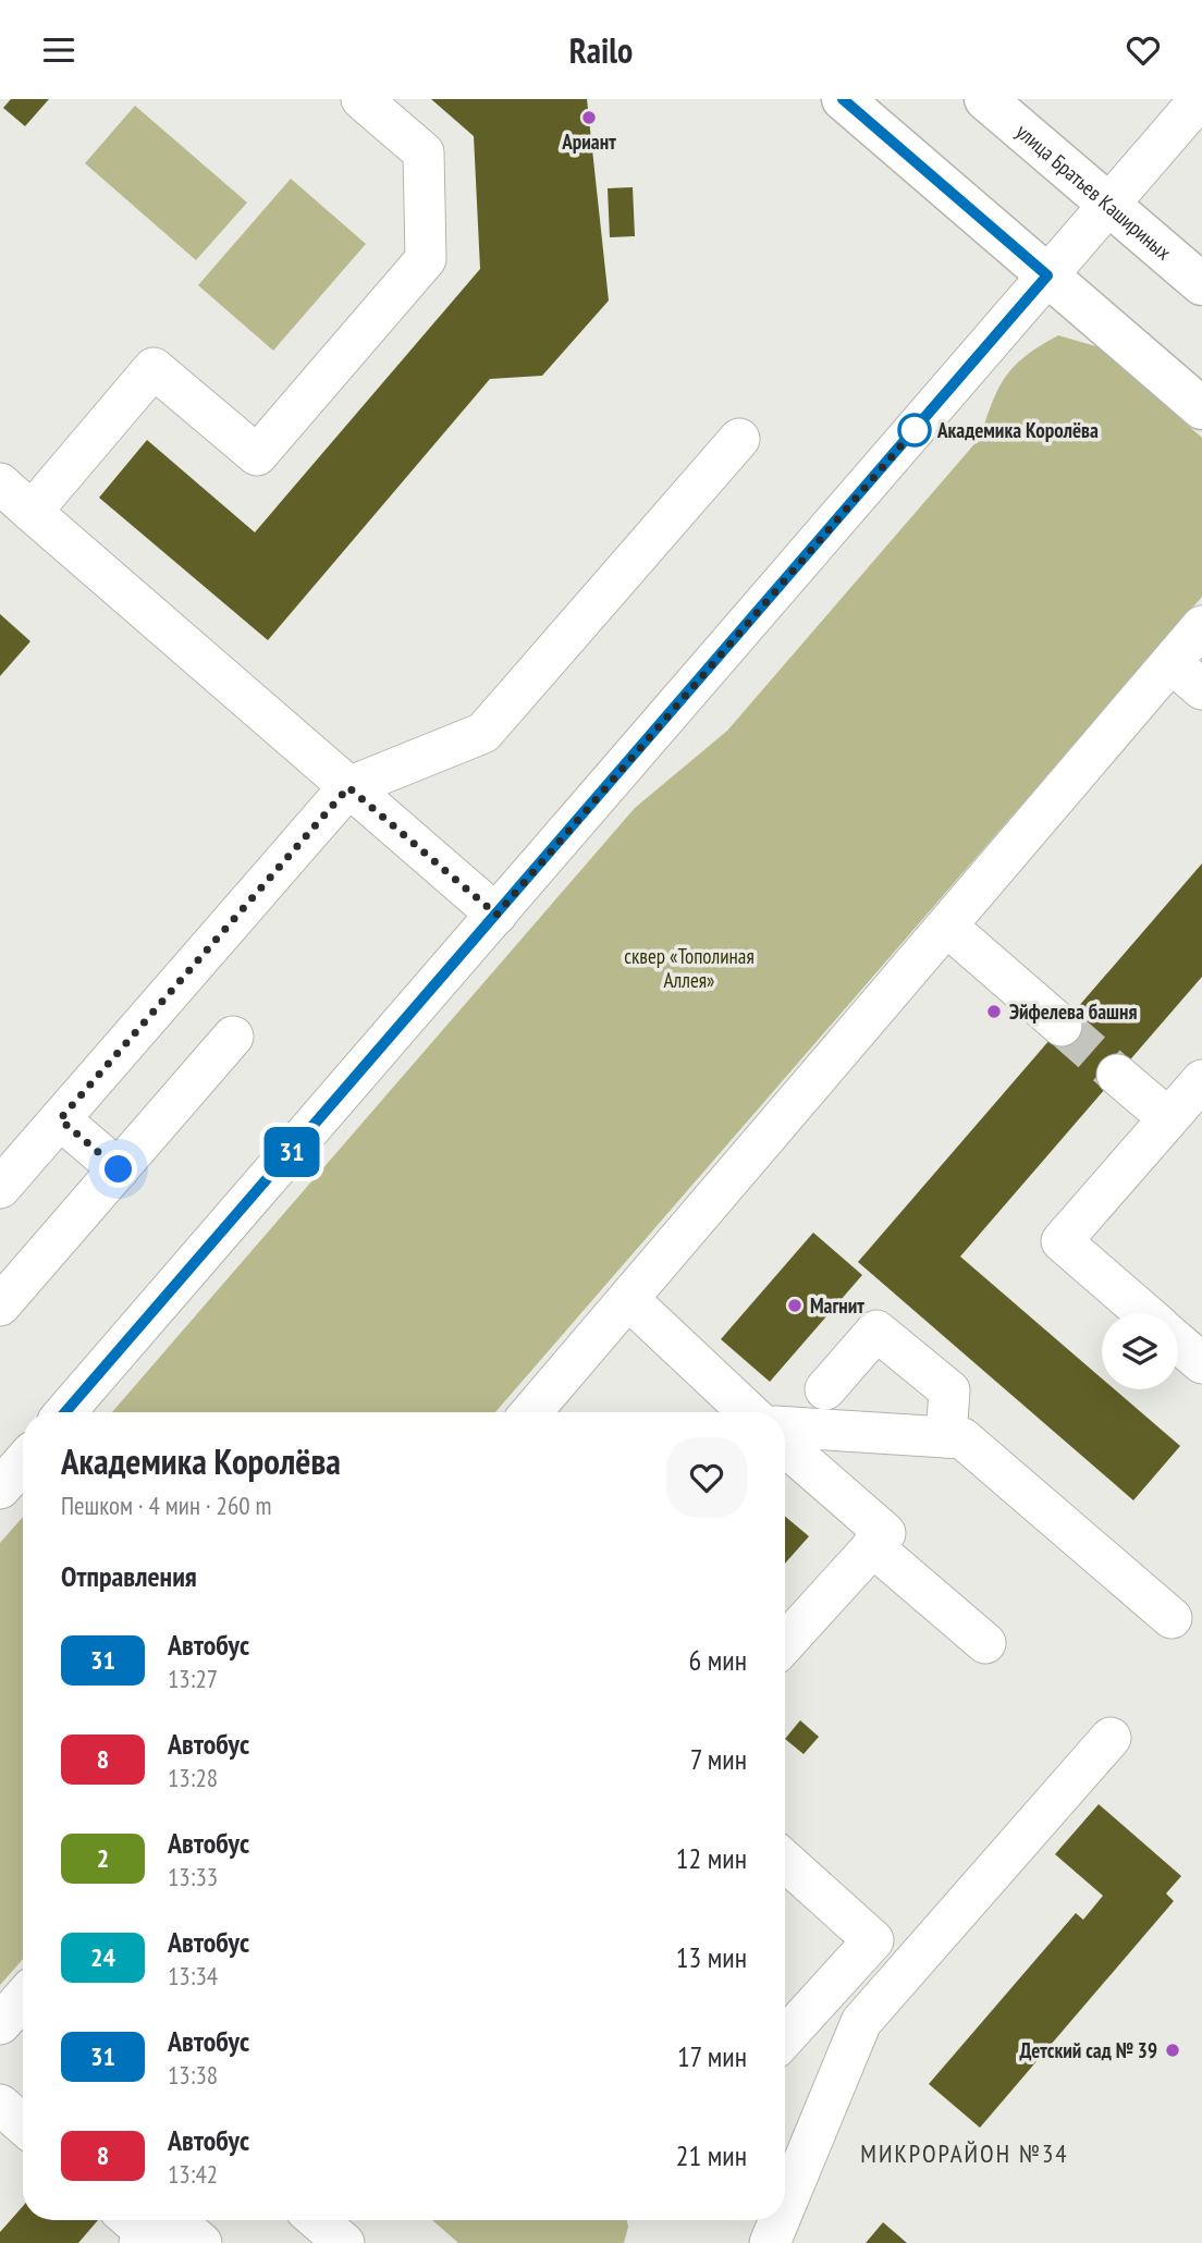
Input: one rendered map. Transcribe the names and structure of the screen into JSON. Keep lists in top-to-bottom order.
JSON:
{
  "streets": {
    "main road": ["улица Братьев Кашириных"]
  },
  "districts": ["МИКРОРАЙОН №34"],
  "parks": ["сквер «Тополиная Аллея»"],
  "places": [
    "Ариант",
    "Академика Королёва",
    "Эйфелева башня",
    "Магнит",
    "Детский сад № 39"
  ],
  "lines": ["bus line 31"],
  "page": {
    "header": "Railo",
    "on_map": "31",
    "heading": [
      ["Академика Королёва", "Пешком · 4 мин · 260 m"],
      "Отправления"
    ],
    "list": [
      {
        "mark": "31",
        "name": "Автобус",
        "note": "13:27",
        "value": "6 мин"
      },
      {
        "mark": "8",
        "name": "Автобус",
        "note": "13:28",
        "value": "7 мин"
      },
      {
        "mark": "2",
        "name": "Автобус",
        "note": "13:33",
        "value": "12 мин"
      },
      {
        "mark": "24",
        "name": "Автобус",
        "note": "13:34",
        "value": "13 мин"
      },
      {
        "mark": "31",
        "name": "Автобус",
        "note": "13:38",
        "value": "17 мин"
      },
      {
        "mark": "8",
        "name": "Автобус",
        "note": "13:42",
        "value": "21 мин"
      }
    ]
  }
}
